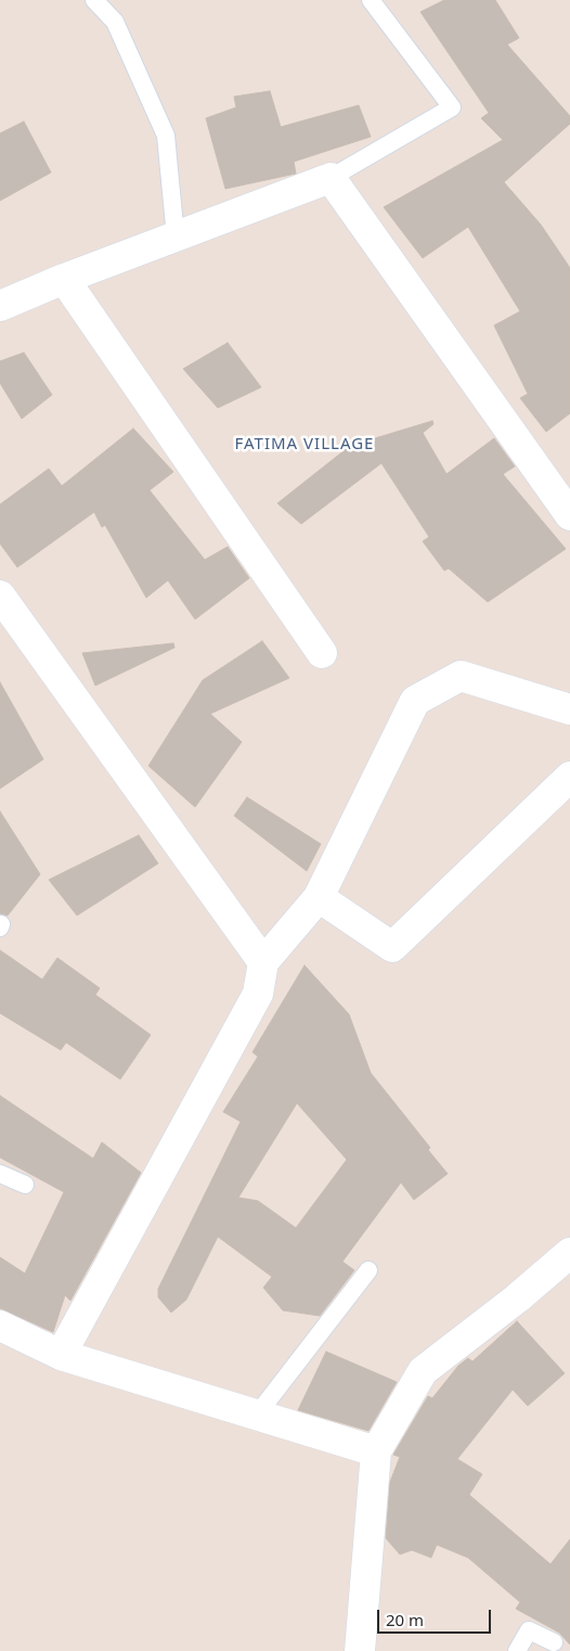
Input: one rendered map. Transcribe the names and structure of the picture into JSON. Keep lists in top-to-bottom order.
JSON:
{
  "districts": ["FATIMA VILLAGE"],
  "scale_bar": "20 m"
}
